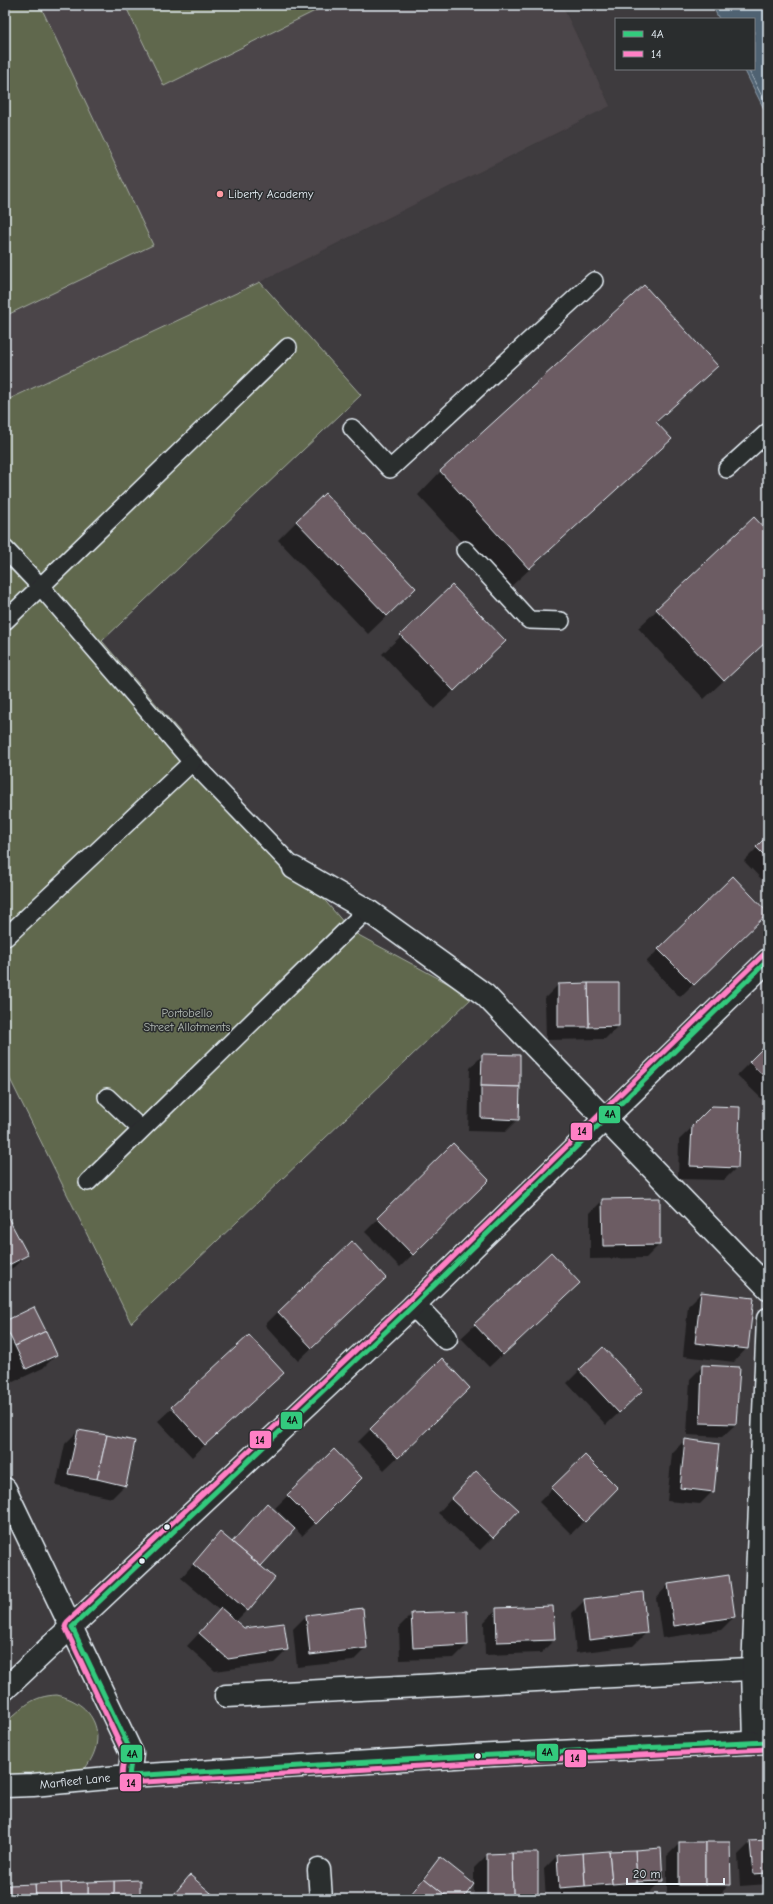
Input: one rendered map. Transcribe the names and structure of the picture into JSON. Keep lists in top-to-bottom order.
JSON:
{
  "streets": {
    "street": ["Marfleet Lane"]
  },
  "parks": ["Portobello Street Allotments"],
  "places": ["Liberty Academy"],
  "lines": ["transit line 14", "transit line 4A"],
  "legend": ["4A", "14"],
  "scale_bar": "20 m"
}
